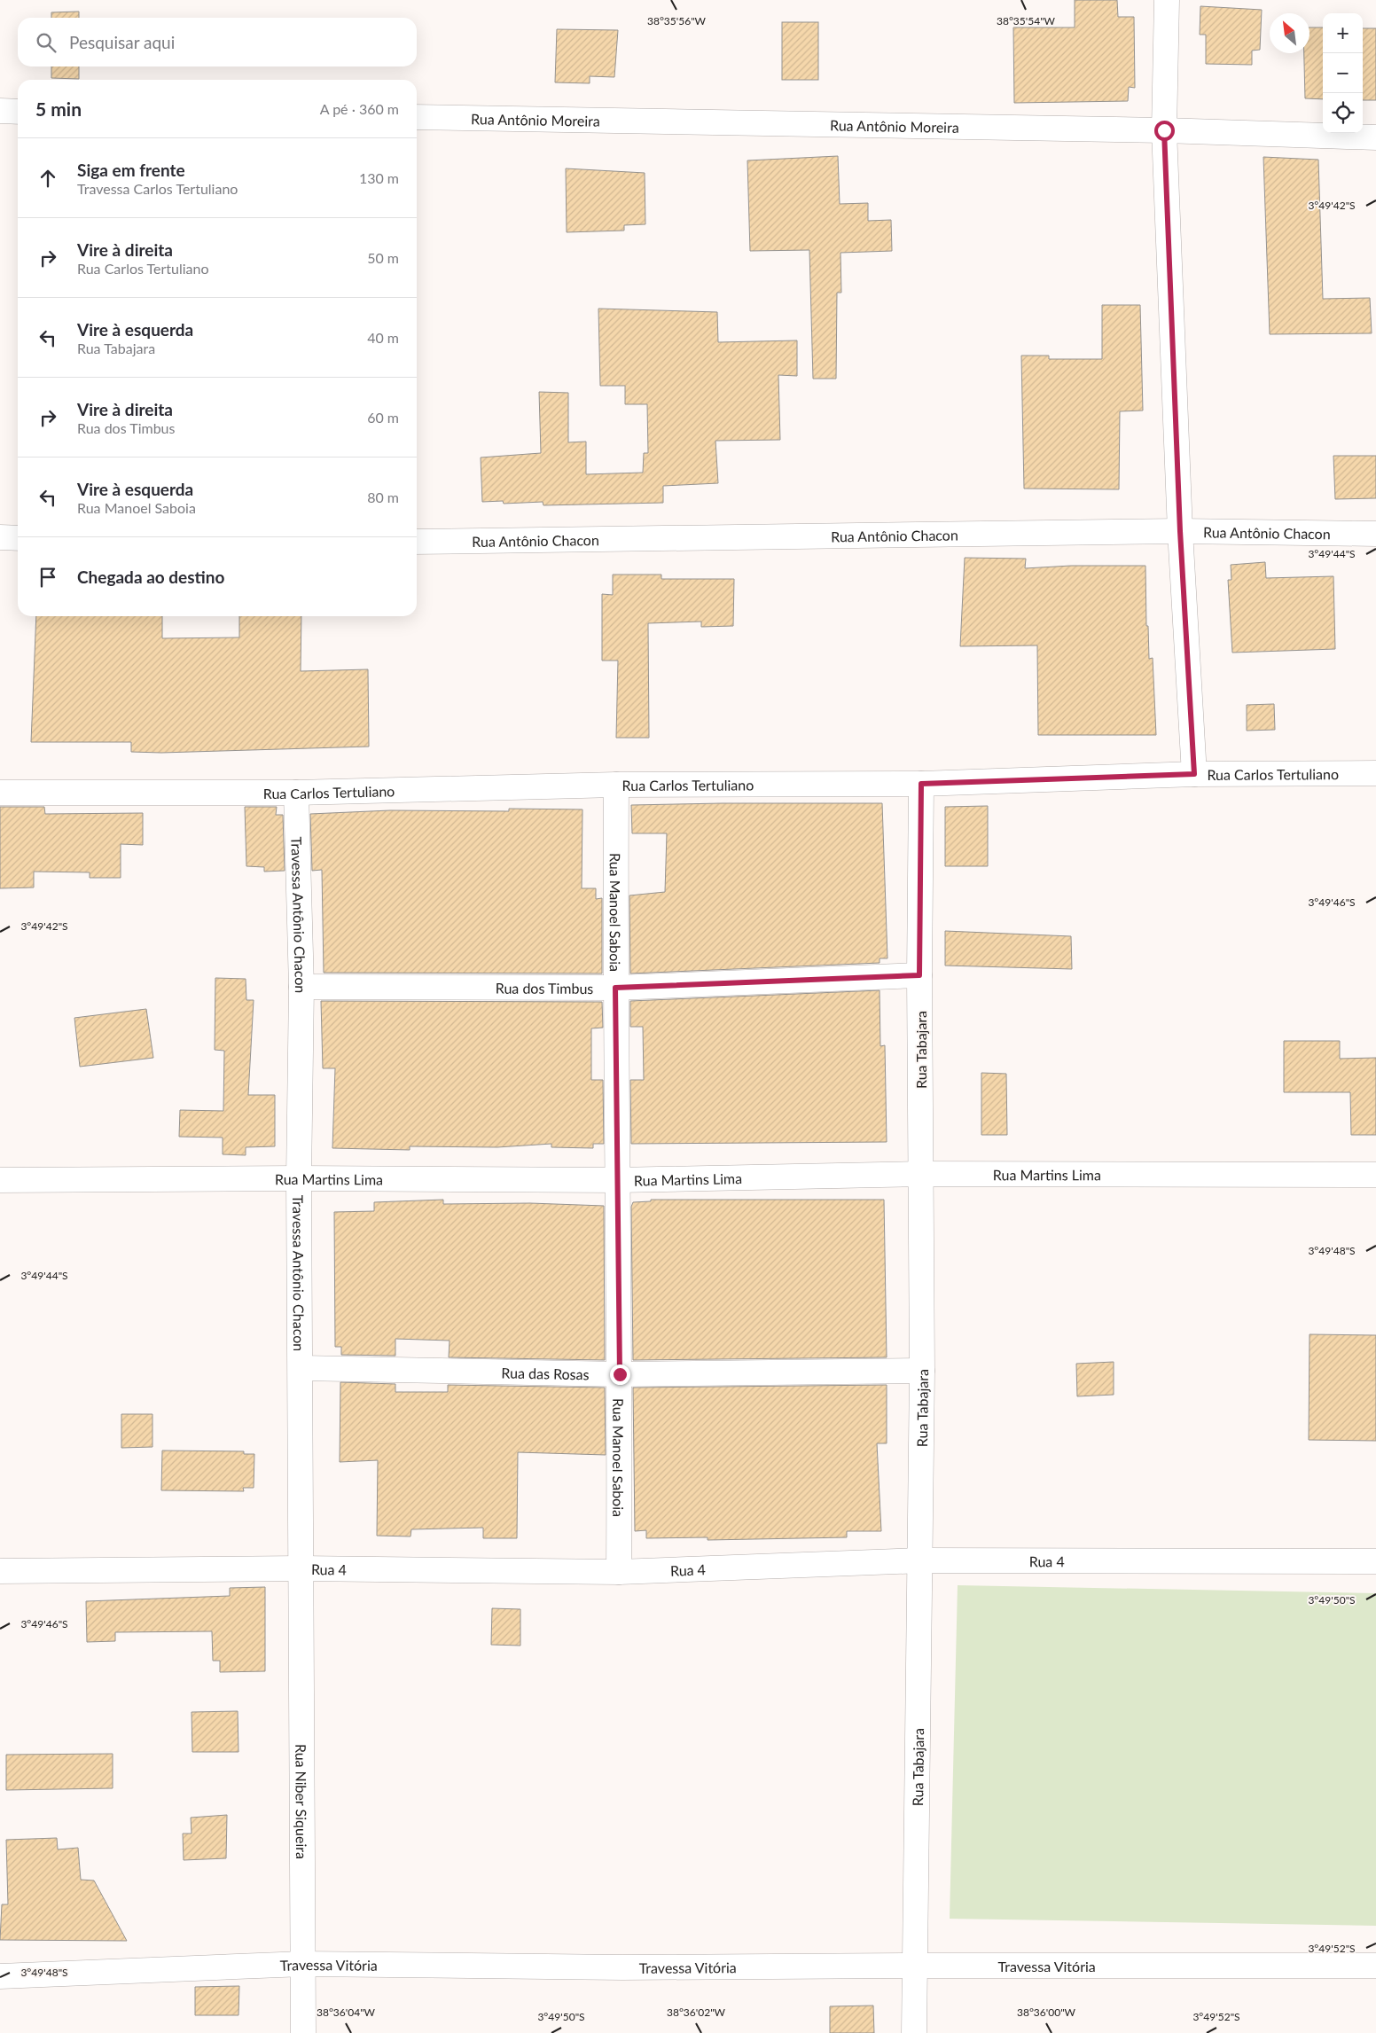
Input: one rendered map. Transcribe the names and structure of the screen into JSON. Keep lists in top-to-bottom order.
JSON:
{
  "streets": {
    "street": [
      "Rua Antônio Moreira",
      "Rua Antônio Chacon",
      "Rua Carlos Tertuliano",
      "Rua Manoel Saboia",
      "Travessa Antônio Chacon",
      "Rua dos Timbus",
      "Rua Tabajara",
      "Rua Martins Lima",
      "Rua das Rosas",
      "Rua 4",
      "Rua Niber Siqueira",
      "Travessa Vitória"
    ]
  },
  "crossings": [
    ["Rua Carlos Tertuliano", "Rua Manoel Saboia"],
    ["Rua Carlos Tertuliano", "Travessa Antônio Chacon"],
    ["Rua Carlos Tertuliano", "Rua Tabajara"],
    ["Rua Manoel Saboia", "Rua dos Timbus"],
    ["Rua Manoel Saboia", "Rua Martins Lima"],
    ["Rua Manoel Saboia", "Rua das Rosas"],
    ["Rua Manoel Saboia", "Rua 4"],
    ["Travessa Antônio Chacon", "Rua dos Timbus"],
    ["Travessa Antônio Chacon", "Rua Martins Lima"],
    ["Travessa Antônio Chacon", "Rua das Rosas"],
    ["Travessa Antônio Chacon", "Rua 4"],
    ["Travessa Antônio Chacon", "Rua Niber Siqueira"],
    ["Rua dos Timbus", "Rua Tabajara"],
    ["Rua Tabajara", "Rua Martins Lima"],
    ["Rua Tabajara", "Rua das Rosas"],
    ["Rua Tabajara", "Rua 4"],
    ["Rua Tabajara", "Travessa Vitória"],
    ["Rua 4", "Rua Niber Siqueira"],
    ["Rua Niber Siqueira", "Travessa Vitória"]
  ],
  "north": "top left",
  "page": {
    "map_buttons": ["+", "−"],
    "search": "Pesquisar aqui",
    "heading": ["5 min", "A pé · 360 m"],
    "list": [
      ["Siga em frente", "Travessa Carlos Tertuliano", "130 m"],
      ["Vire à direita", "Rua Carlos Tertuliano", "50 m"],
      ["Vire à esquerda", "Rua Tabajara", "40 m"],
      ["Vire à direita", "Rua dos Timbus", "60 m"],
      ["Vire à esquerda", "Rua Manoel Saboia", "80 m"],
      "Chegada ao destino"
    ]
  },
  "coordinates": [
    "38°35'56\"W",
    "38°35'54\"W",
    "3°49'42\"S",
    "3°49'44\"S",
    "3°49'46\"S",
    "3°49'48\"S",
    "3°49'50\"S",
    "3°49'52\"S",
    "38°36'04\"W",
    "38°36'02\"W",
    "38°36'00\"W"
  ]
}
